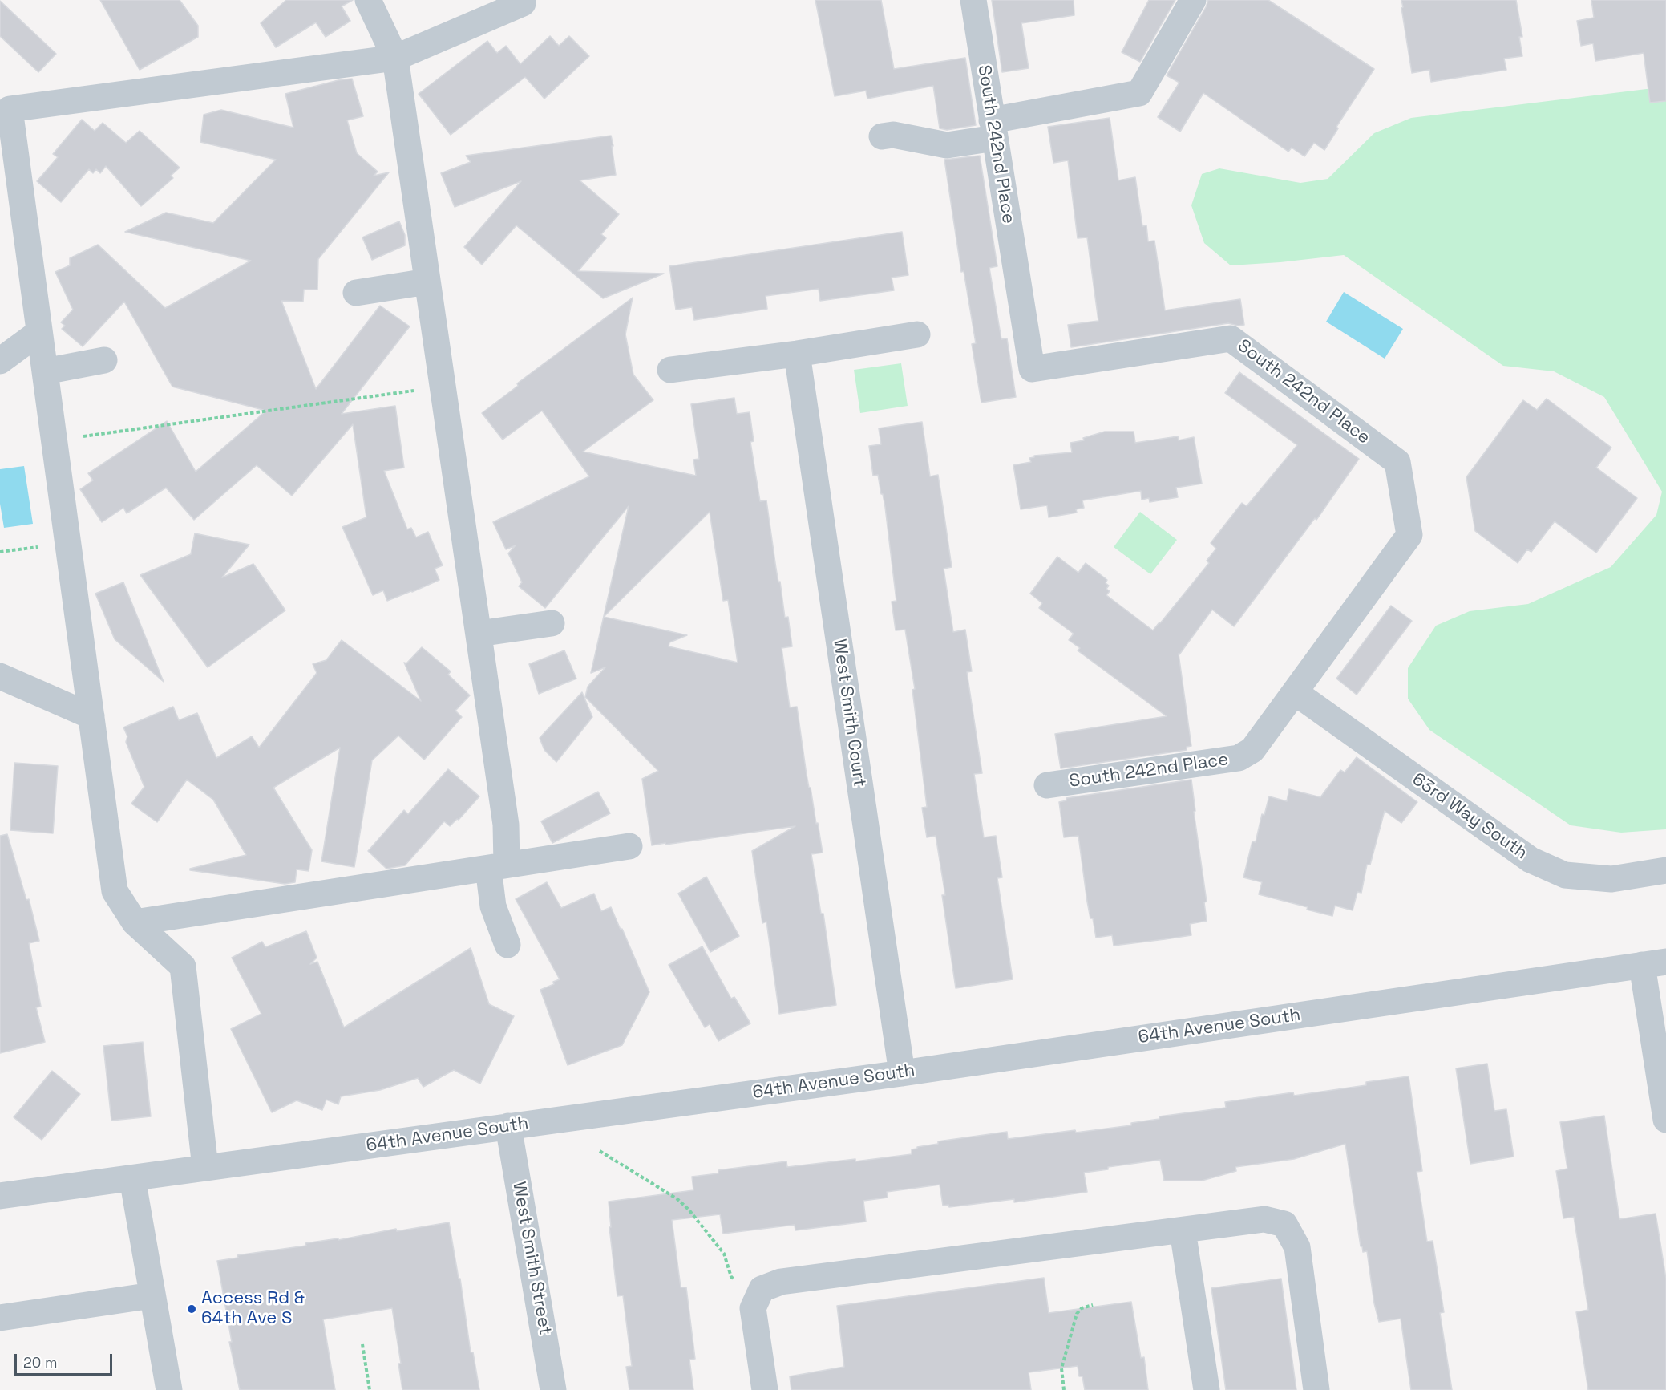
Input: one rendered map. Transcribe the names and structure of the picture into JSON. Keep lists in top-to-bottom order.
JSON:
{
  "streets": {
    "street": [
      "South 242nd Place",
      "West Smith Court",
      "63rd Way South",
      "64th Avenue South",
      "West Smith Street"
    ]
  },
  "crossings": [
    ["South 242nd Place", "63rd Way South"],
    ["West Smith Court", "64th Avenue South"],
    ["64th Avenue South", "West Smith Street"]
  ],
  "places": ["Access Rd & 64th Ave S"],
  "scale_bar": "20 m"
}
